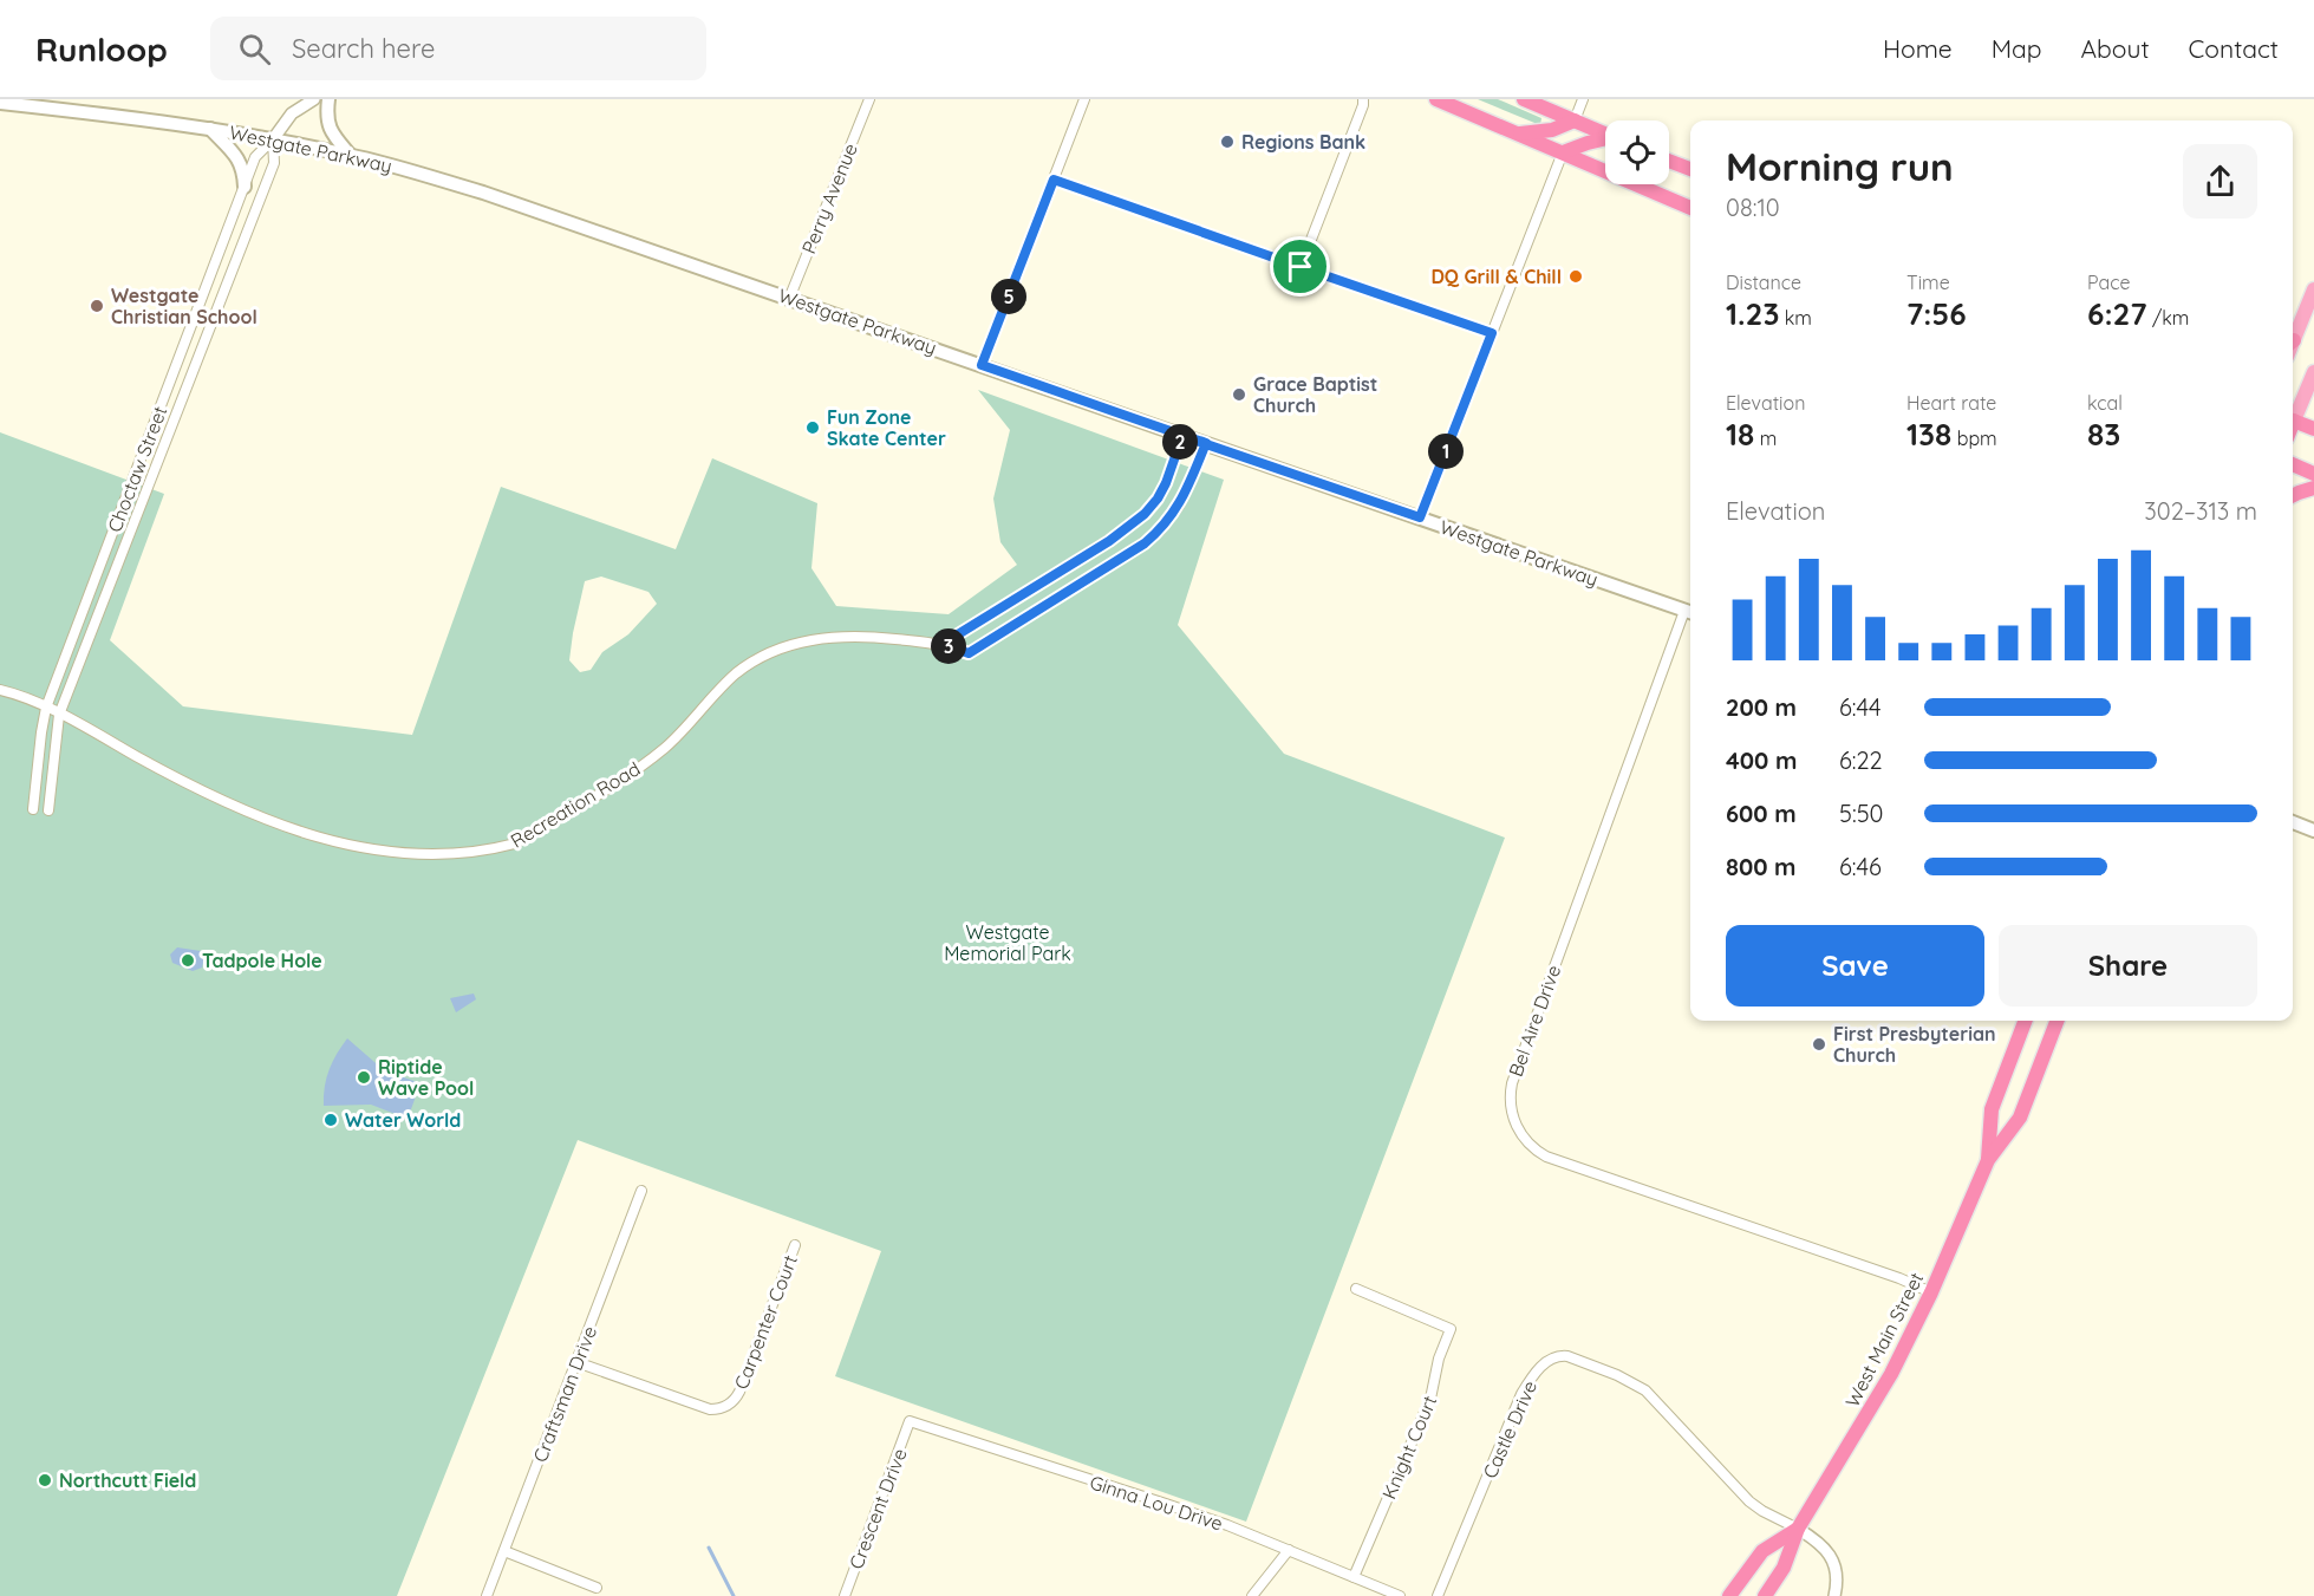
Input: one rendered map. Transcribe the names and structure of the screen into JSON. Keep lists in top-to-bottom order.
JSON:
{
  "streets": {
    "highway": ["West Main Street"],
    "main road": ["Westgate Parkway"],
    "street": [
      "Perry Avenue",
      "Choctaw Street",
      "Recreation Road",
      "Bel Aire Drive",
      "Carpenter Court",
      "Craftsman Drive",
      "Castle Drive",
      "Knight Court",
      "Ginna Lou Drive",
      "Crescent Drive"
    ]
  },
  "crossings": [
    ["Westgate Parkway", "Perry Avenue"],
    ["Westgate Parkway", "Choctaw Street"],
    ["Westgate Parkway", "Recreation Road"],
    ["Westgate Parkway", "Bel Aire Drive"],
    ["Choctaw Street", "Recreation Road"],
    ["Bel Aire Drive", "West Main Street"],
    ["Carpenter Court", "Craftsman Drive"],
    ["West Main Street", "Castle Drive"],
    ["Knight Court", "Ginna Lou Drive"],
    ["Ginna Lou Drive", "Crescent Drive"]
  ],
  "parks": ["Westgate Memorial Park"],
  "places": [
    "Regions Bank",
    "DQ Grill & Chill",
    "Westgate Christian School",
    "Grace Baptist Church",
    "Fun Zone Skate Center",
    "Tadpole Hole",
    "First Presbyterian Church",
    "Riptide Wave Pool",
    "Water World",
    "Northcutt Field"
  ],
  "page": {
    "header": "Runloop",
    "search": "Search here",
    "nav": [
      "Home",
      "Map",
      "About",
      "Contact"
    ],
    "heading": ["Morning run", "08:10"],
    "stats": [
      ["Distance", "1.23 km"],
      ["Time", "7:56"],
      ["Pace", "6:27 /km"],
      ["Elevation", "18 m"],
      ["Heart rate", "138 bpm"],
      ["kcal", "83"]
    ],
    "pins": [
      "5",
      "2",
      "1",
      "3"
    ],
    "chart": ["Elevation", "302–313 m"],
    "list": [
      {
        "name": "200 m",
        "note": "6:44"
      },
      {
        "name": "400 m",
        "note": "6:22"
      },
      {
        "name": "600 m",
        "note": "5:50"
      },
      {
        "name": "800 m",
        "note": "6:46"
      }
    ],
    "buttons": ["Save", "Share"]
  }
}
